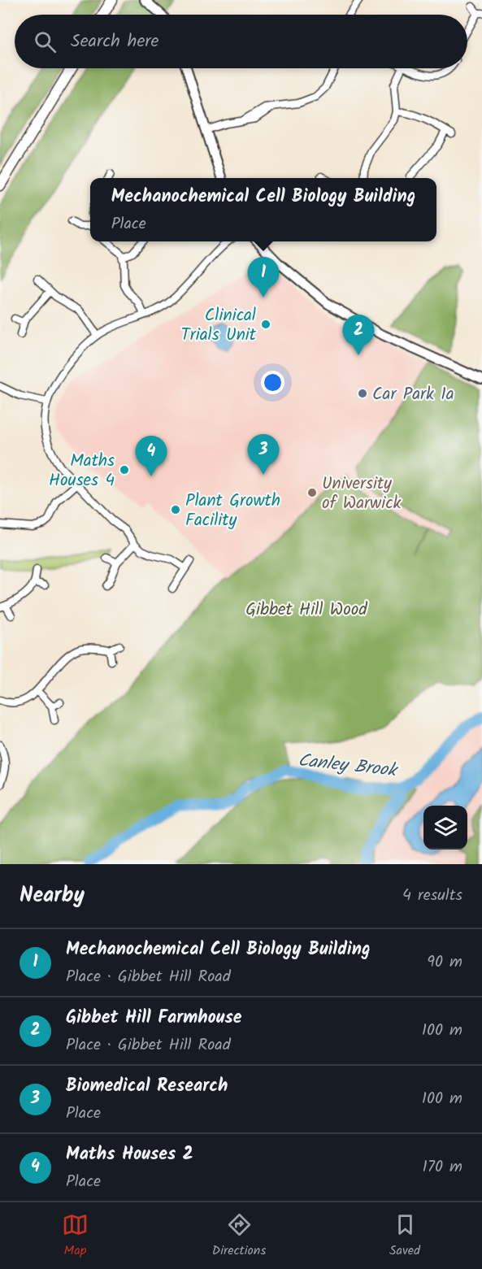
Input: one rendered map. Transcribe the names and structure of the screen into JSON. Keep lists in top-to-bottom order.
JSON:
{
  "water": ["Canley Brook"],
  "parks": ["Gibbet Hill Wood"],
  "places": [
    "Clinical Trials Unit",
    "Car Park 1a",
    "Maths Houses 4",
    "University of Warwick",
    "Plant Growth Facility"
  ],
  "page": {
    "search": "Search here",
    "popup": ["Mechanochemical Cell Biology Building", "Place"],
    "pins": [
      "1",
      "2",
      "3",
      "4"
    ],
    "heading": ["Nearby", "4 results"],
    "list": [
      {
        "mark": "1",
        "name": "Mechanochemical Cell Biology Building",
        "note": "Place · Gibbet Hill Road",
        "value": "90 m"
      },
      {
        "mark": "2",
        "name": "Gibbet Hill Farmhouse",
        "note": "Place · Gibbet Hill Road",
        "value": "100 m"
      },
      {
        "mark": "3",
        "name": "Biomedical Research",
        "note": "Place",
        "value": "100 m"
      },
      {
        "mark": "4",
        "name": "Maths Houses 2",
        "note": "Place",
        "value": "170 m"
      }
    ],
    "nav": ["Map", "Directions", "Saved"]
  }
}
